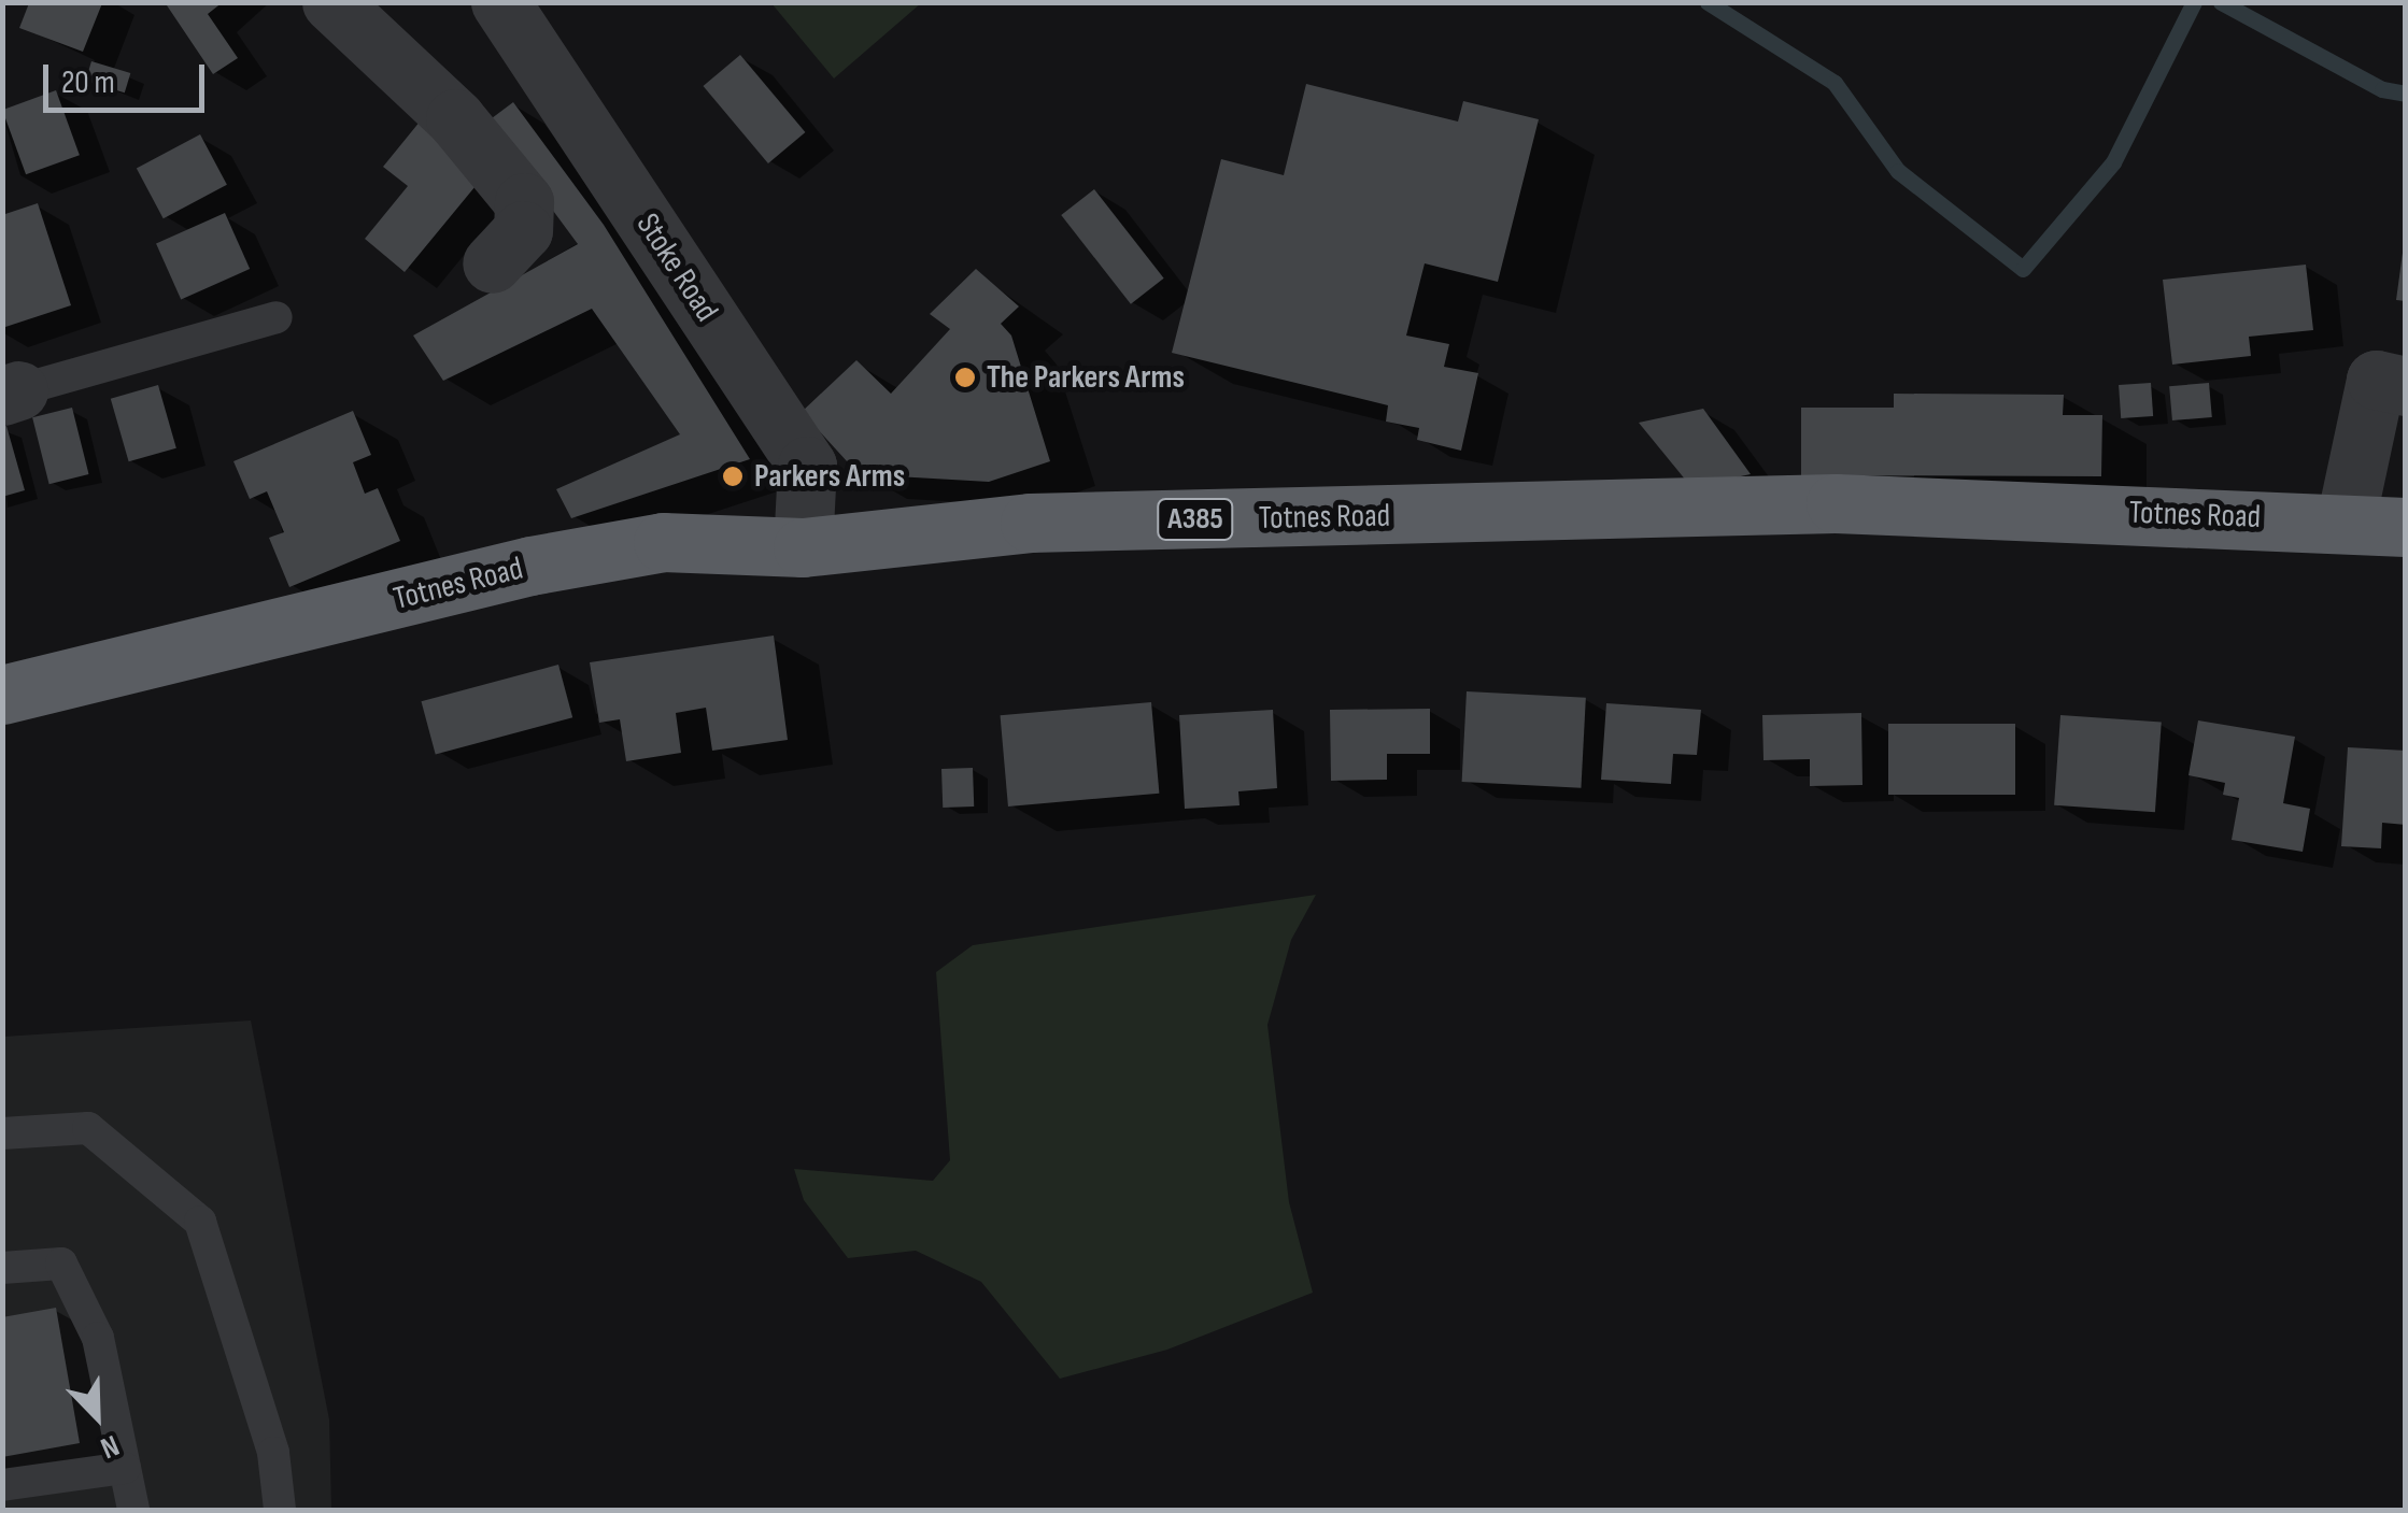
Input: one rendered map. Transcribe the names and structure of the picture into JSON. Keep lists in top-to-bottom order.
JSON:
{
  "streets": {
    "highway": ["Totnes Road", "A385"],
    "street": ["Stoke Road"]
  },
  "crossings": [
    ["Stoke Road", "Totnes Road"]
  ],
  "places": ["The Parkers Arms", "Parkers Arms"],
  "scale_bar": "20 m",
  "north": "bottom right"
}
